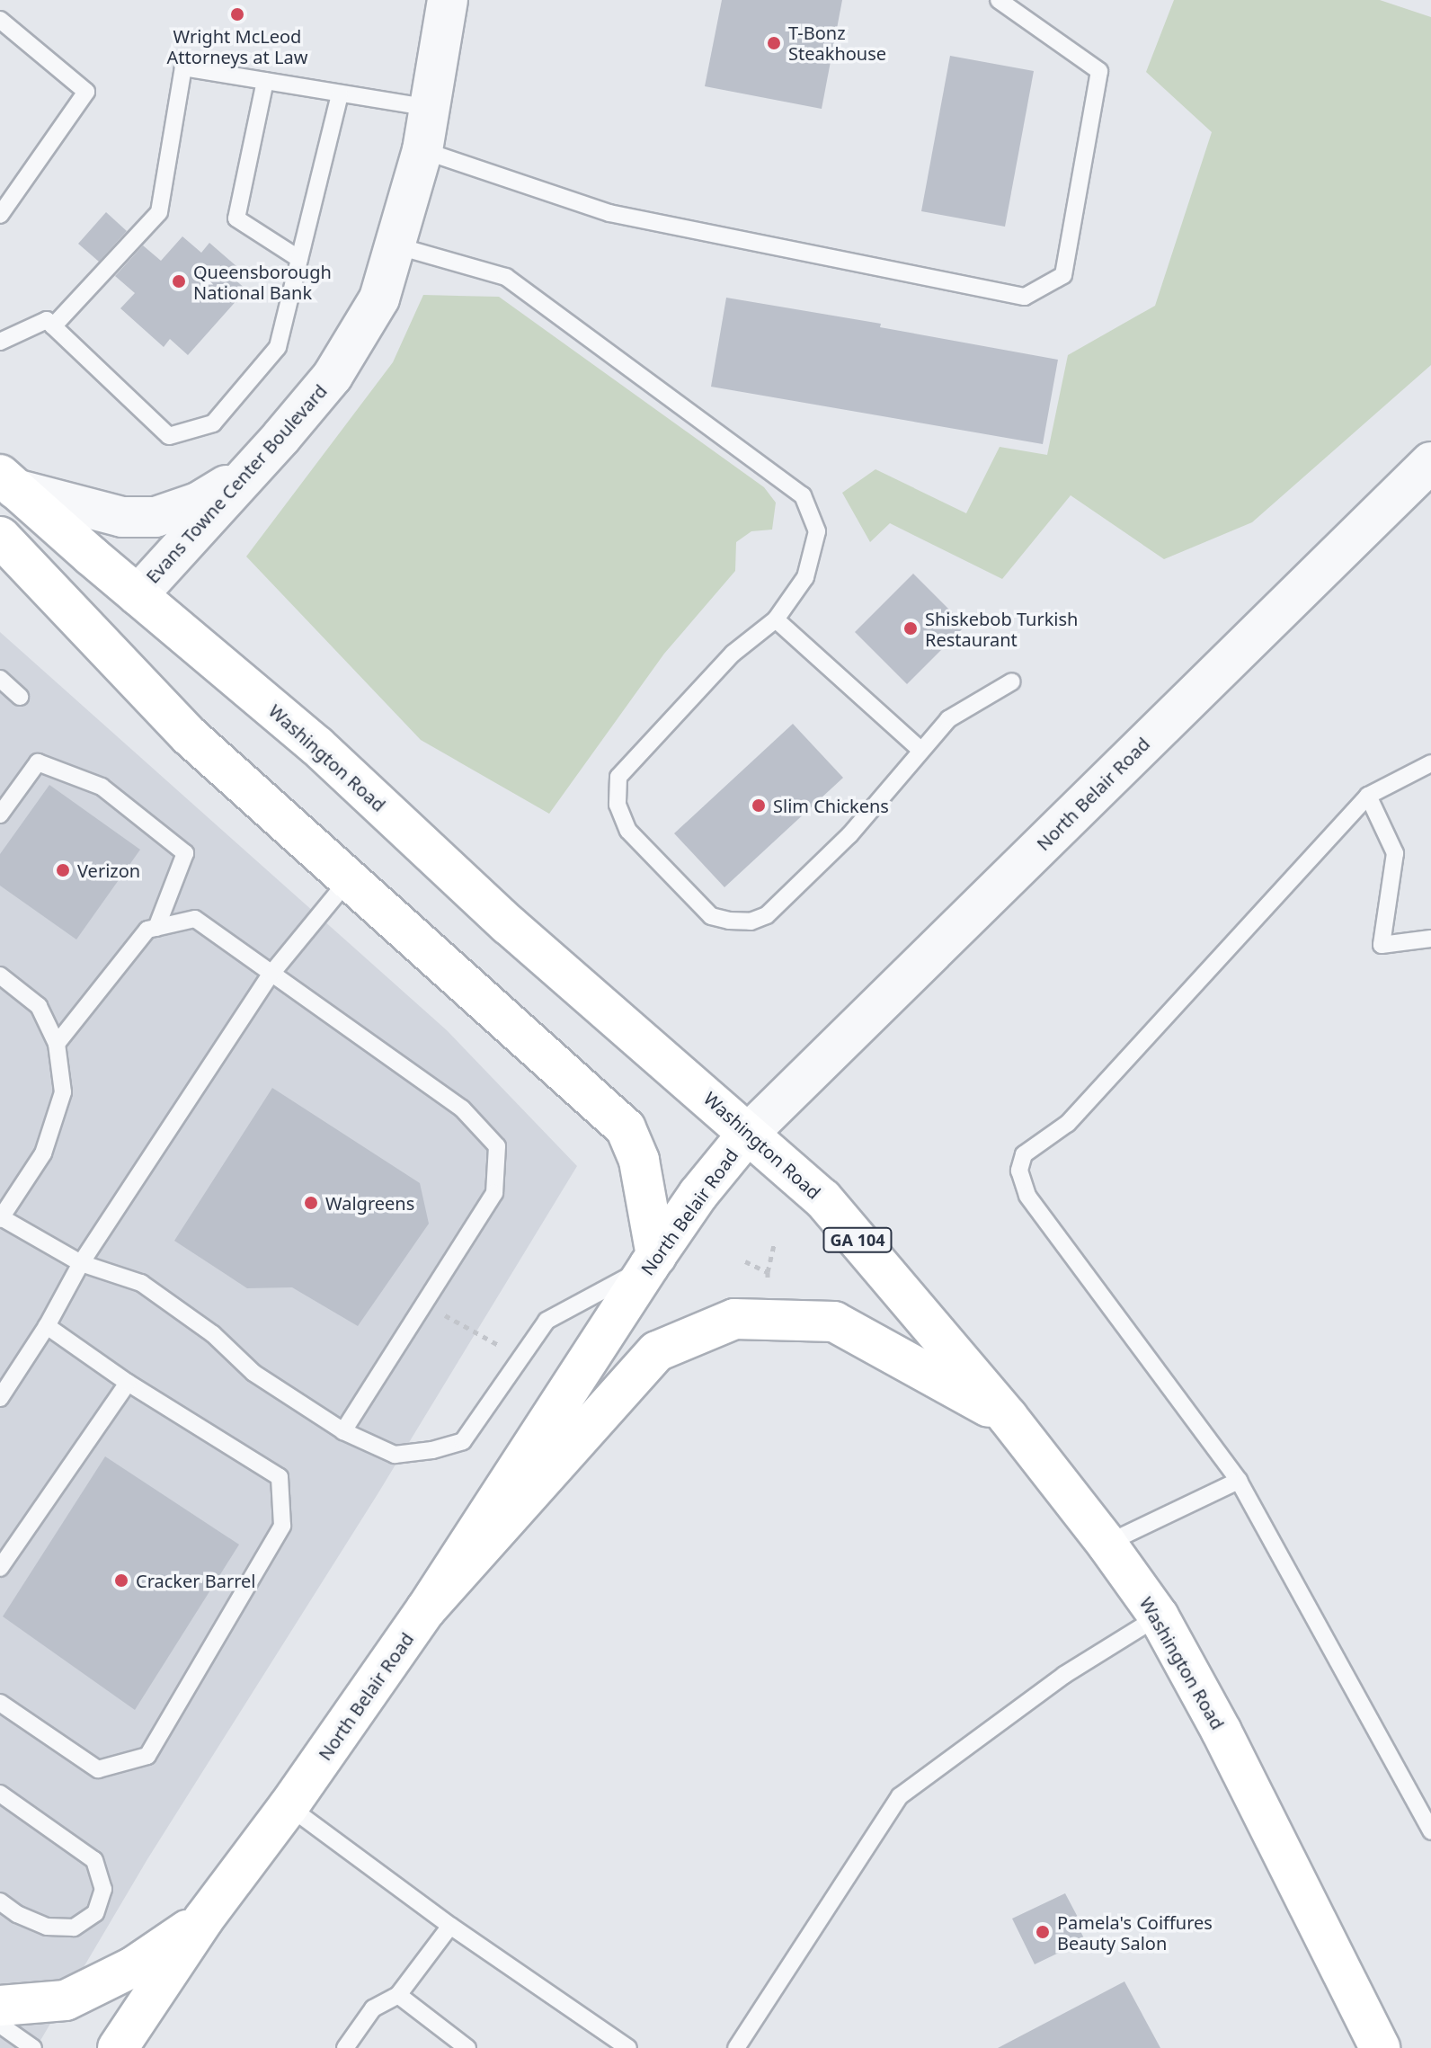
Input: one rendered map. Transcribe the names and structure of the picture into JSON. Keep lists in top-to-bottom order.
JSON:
{
  "streets": {
    "main road": ["Washington Road", "North Belair Road", "GA 104"],
    "street": ["Evans Towne Center Boulevard"]
  },
  "crossings": [
    ["Evans Towne Center Boulevard", "Washington Road"],
    ["Washington Road", "North Belair Road"]
  ],
  "places": [
    "Wright McLeod Attorneys at Law",
    "T-Bonz Steakhouse",
    "Queensborough National Bank",
    "Shiskebob Turkish Restaurant",
    "Slim Chickens",
    "Verizon",
    "Walgreens",
    "Cracker Barrel",
    "Pamela's Coiffures Beauty Salon"
  ]
}
